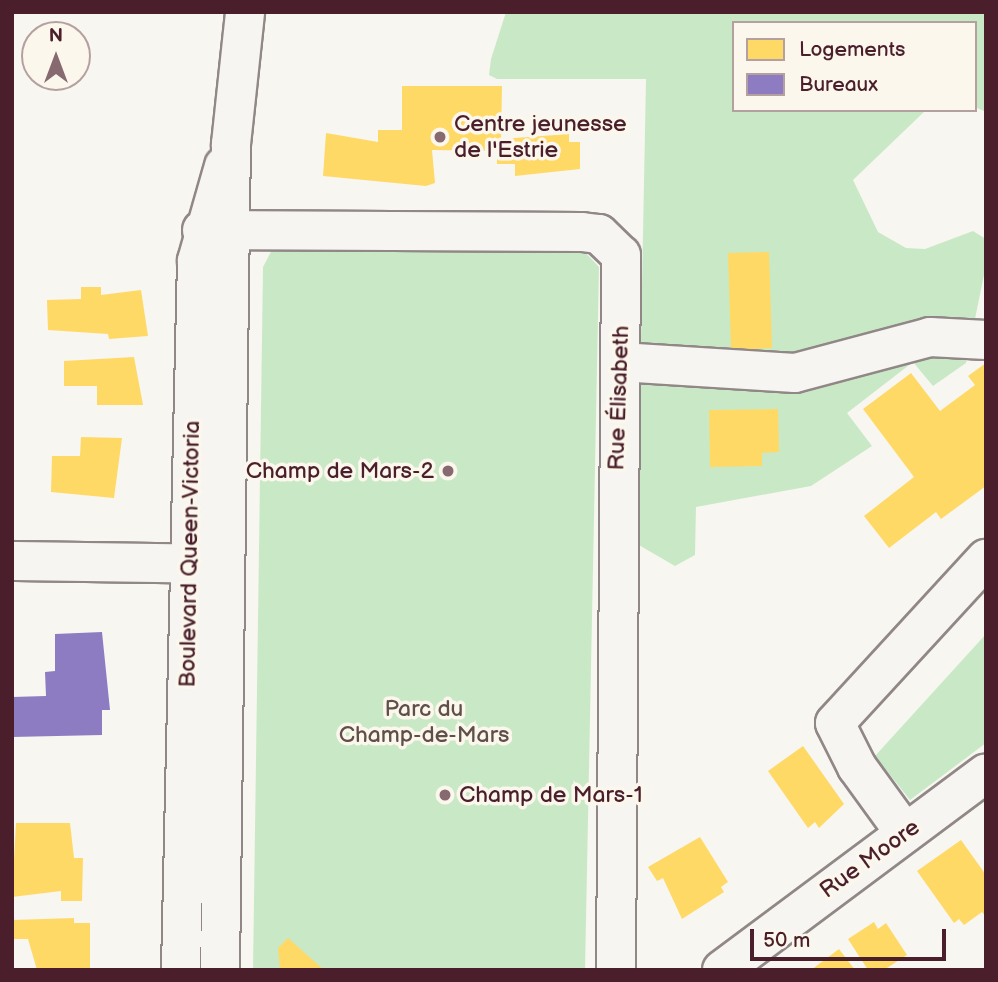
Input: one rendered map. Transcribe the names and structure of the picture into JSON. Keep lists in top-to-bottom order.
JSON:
{
  "streets": {
    "main road": ["Rue Élisabeth", "Boulevard Queen-Victoria", "Rue Moore"]
  },
  "crossings": [
    ["Rue Élisabeth", "Boulevard Queen-Victoria"]
  ],
  "parks": ["Parc du Champ-de-Mars"],
  "places": ["Centre jeunesse de l'Estrie", "Champ de Mars-2", "Champ de Mars-1"],
  "legend": ["Logements", "Bureaux"],
  "scale_bar": "50 m",
  "north": "top"
}
